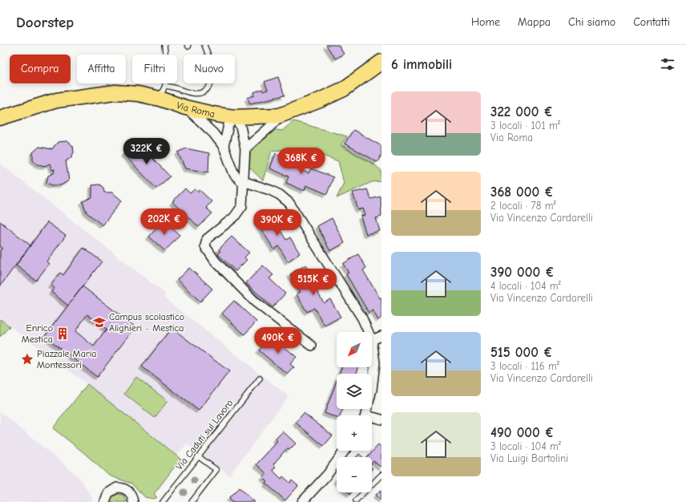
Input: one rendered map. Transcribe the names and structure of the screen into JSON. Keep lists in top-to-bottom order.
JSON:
{
  "streets": {
    "main road": ["Via Roma"],
    "lane": ["Via Caduti sul Lavoro"]
  },
  "places": {
    "school or university": ["Campus scolastico Alighieri - Mestica"],
    "building": ["Enrico Mestica"],
    "place": ["Piazzale Maria Montessori"]
  },
  "north": "bottom left",
  "page": {
    "header": "Doorstep",
    "nav": [
      "Home",
      "Mappa",
      "Chi siamo",
      "Contatti"
    ],
    "heading": "6 immobili",
    "chip": [
      "Compra",
      "Affitta",
      "Filtri",
      "Nuovo"
    ],
    "list": [
      {
        "name": "322 000 €",
        "note": "3 locali · 101 m² · Via Roma"
      },
      {
        "name": "368 000 €",
        "note": "2 locali · 78 m² · Via Vincenzo Cardarelli"
      },
      {
        "name": "390 000 €",
        "note": "4 locali · 104 m² · Via Vincenzo Cardarelli"
      },
      {
        "name": "515 000 €",
        "note": "3 locali · 116 m² · Via Vincenzo Cardarelli"
      },
      {
        "name": "490 000 €",
        "note": "3 locali · 104 m² · Via Luigi Bartolini"
      }
    ],
    "price": [
      "322K €",
      "368K €",
      "202K €",
      "390K €",
      "515K €",
      "490K €"
    ],
    "map_buttons": ["+", "−"]
  }
}
